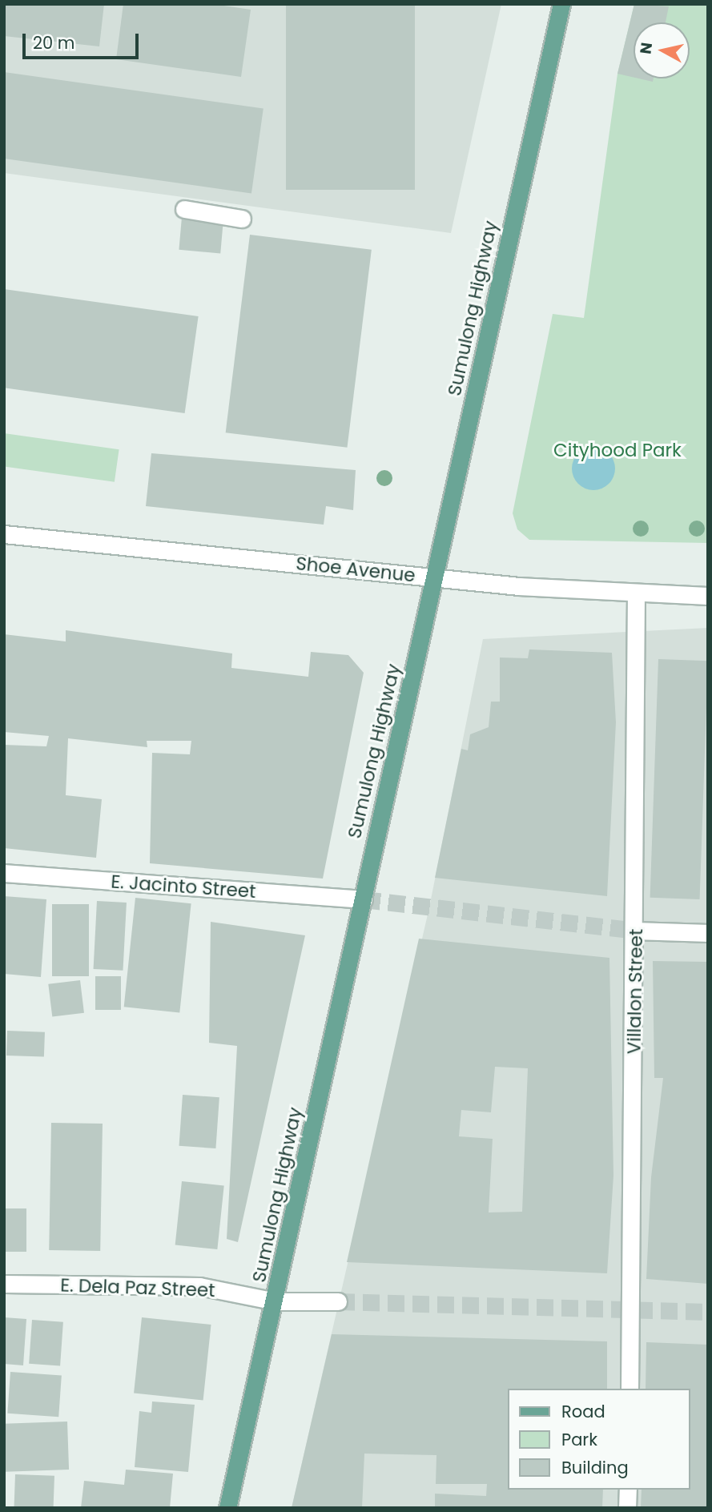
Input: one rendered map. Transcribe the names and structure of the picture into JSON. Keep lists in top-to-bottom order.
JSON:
{
  "streets": {
    "main road": ["Sumulong Highway"],
    "street": [
      "Shoe Avenue",
      "E. Jacinto Street",
      "Villalon Street",
      "E. Dela Paz Street"
    ]
  },
  "crossings": [
    ["Sumulong Highway", "Shoe Avenue"],
    ["Sumulong Highway", "E. Jacinto Street"],
    ["Sumulong Highway", "E. Dela Paz Street"],
    ["Shoe Avenue", "Villalon Street"]
  ],
  "parks": ["Cityhood Park"],
  "legend": ["Road", "Park", "Building"],
  "scale_bar": "20 m",
  "north": "left"
}
